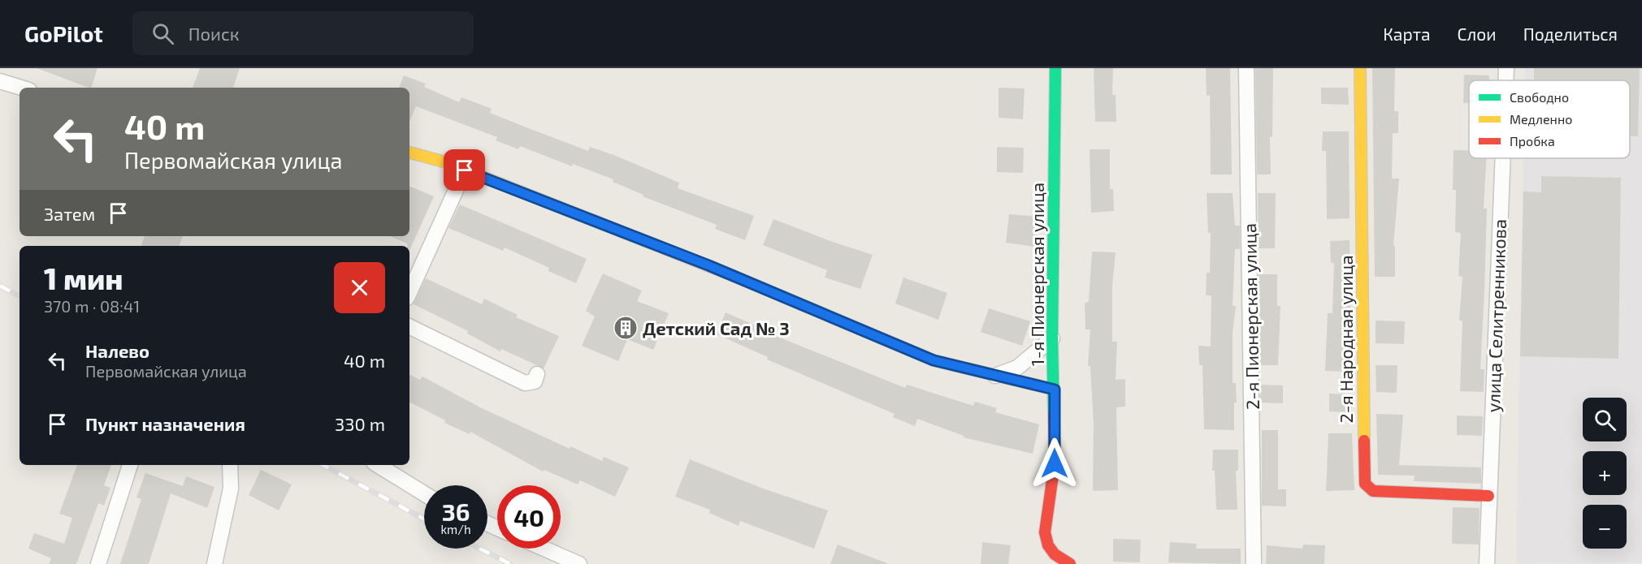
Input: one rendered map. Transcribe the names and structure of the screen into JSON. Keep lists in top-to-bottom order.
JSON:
{
  "streets": {
    "street": [
      "1-я Пионерская улица",
      "улица Селитренникова",
      "2-я Пионерская улица",
      "2-я Народная улица"
    ]
  },
  "crossings": [
    ["улица Селитренникова", "2-я Народная улица"]
  ],
  "places": {
    "building": ["Детский Сад № 3"]
  },
  "legend": ["Свободно", "Медленно", "Пробка"],
  "page": {
    "header": "GoPilot",
    "search": "Поиск",
    "nav": ["Карта", "Слои", "Поделиться"],
    "turn": ["40 m", "Первомайская улица"],
    "then": "Затем",
    "heading": ["1 мин", "370 m · 08:41"],
    "list": [
      {
        "name": "Налево",
        "note": "Первомайская улица",
        "value": "40 m"
      },
      {
        "name": "Пункт назначения",
        "value": "330 m"
      }
    ],
    "map_buttons": ["+", "−"],
    "speed": "36 km/h",
    "limit": "40"
  }
}
